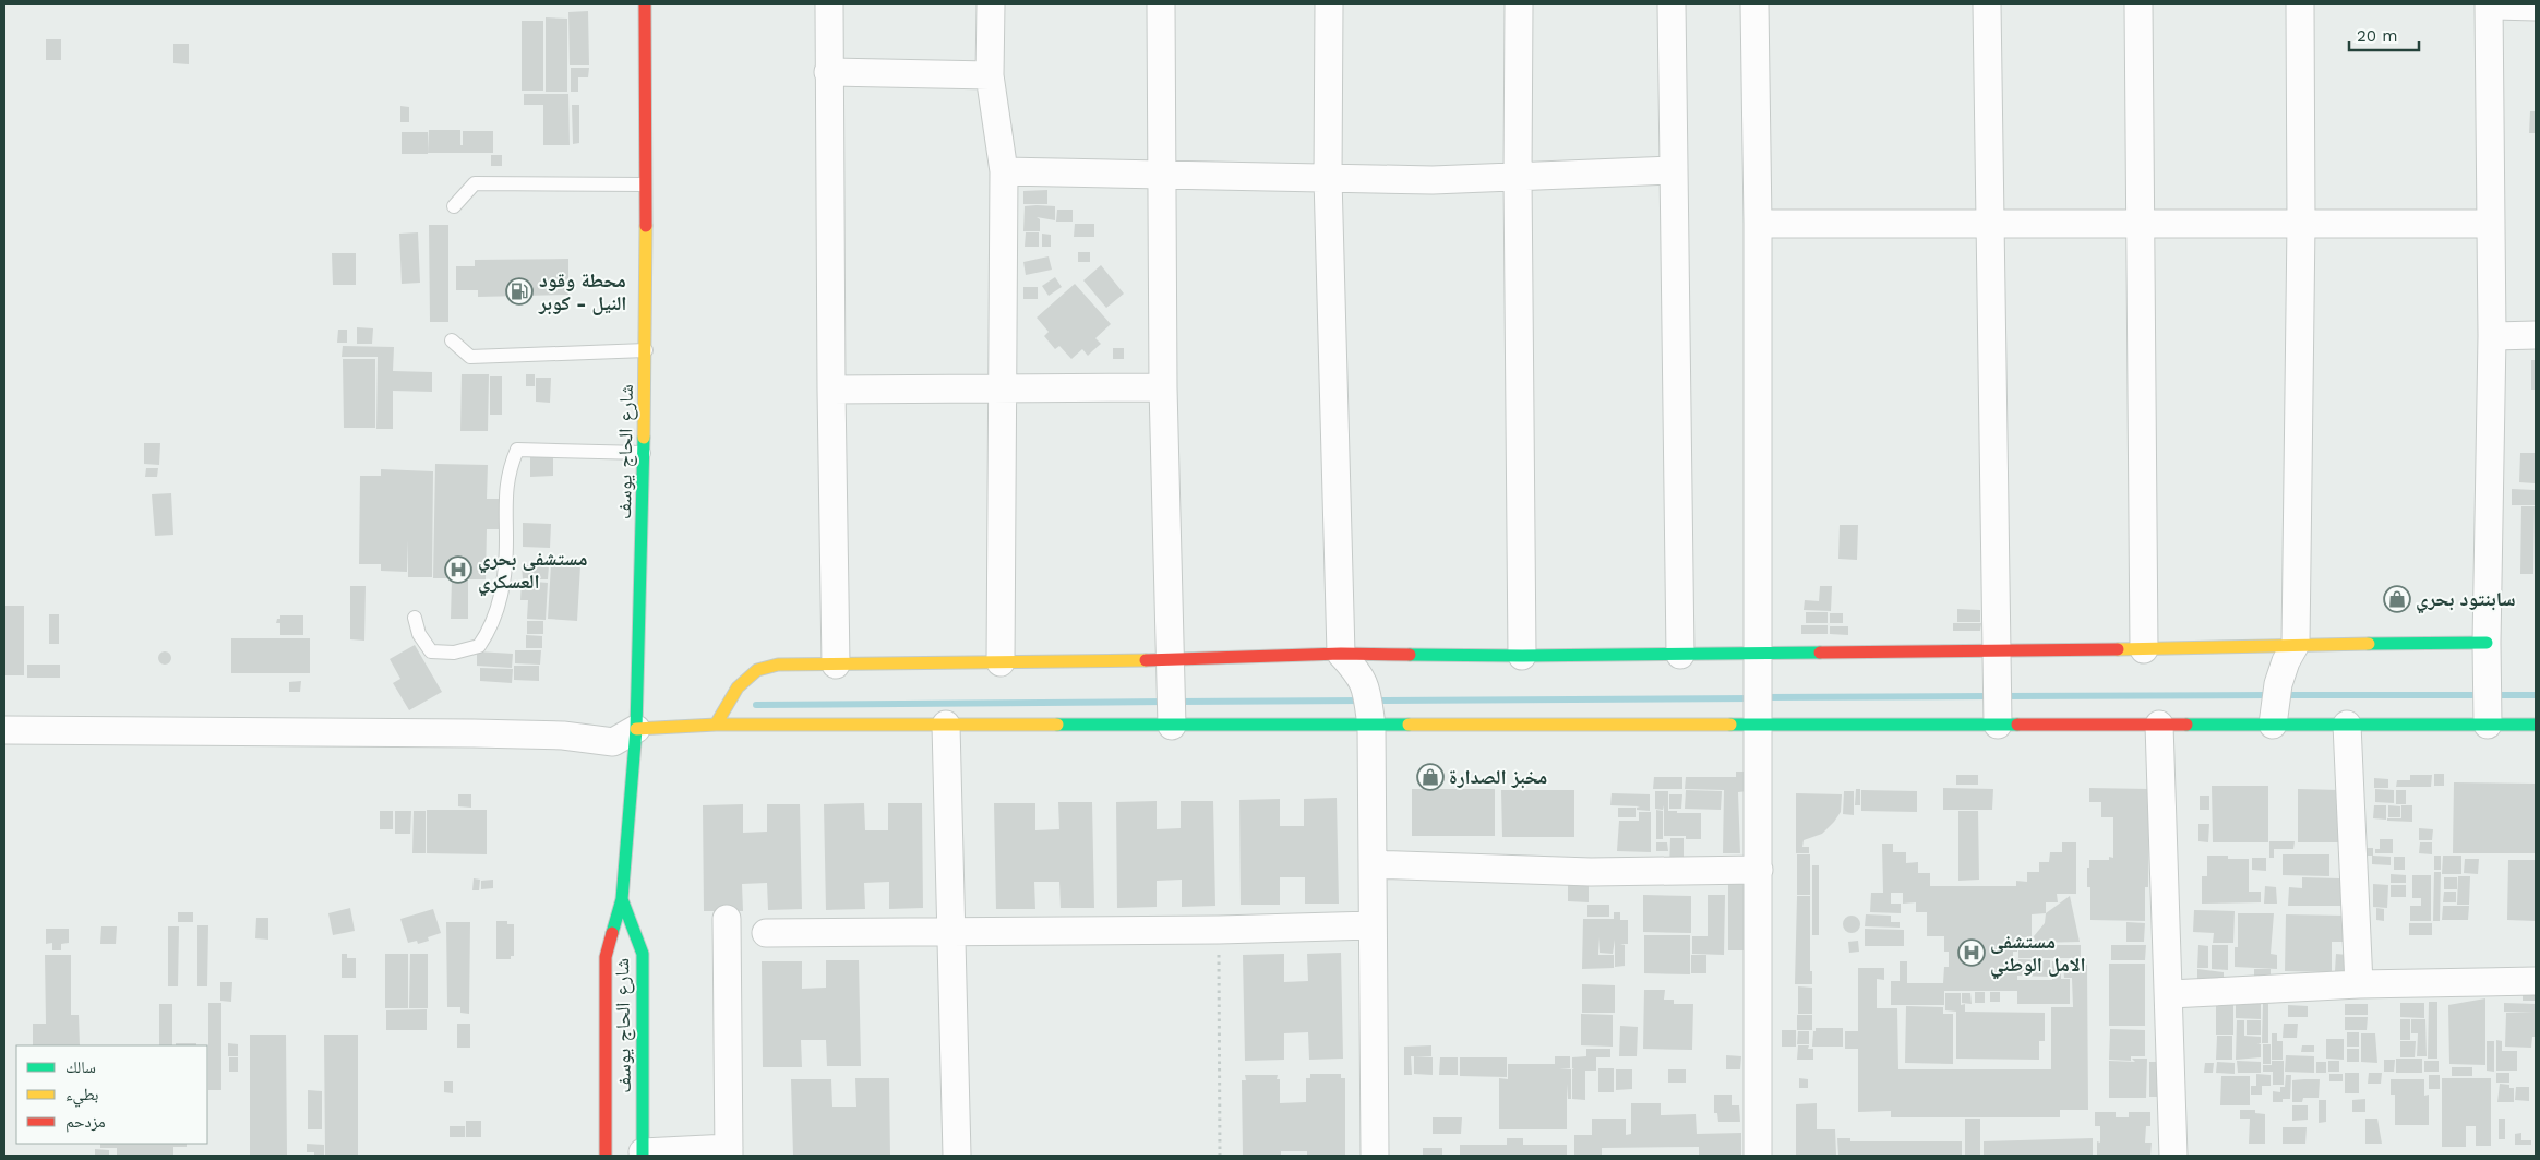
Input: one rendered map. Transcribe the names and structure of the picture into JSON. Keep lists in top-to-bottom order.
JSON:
{
  "streets": {
    "street": ["شارع الحاج يوسف"]
  },
  "places": {
    "fuel station": ["محطة وقود النيل - كوبر"],
    "hospital": ["مستشفى بحري العسكري", "مستشفى الامل الوطني"],
    "shop": ["سابنتود بحري", "مخبز الصدارة"]
  },
  "legend": ["سالك", "بطيء", "مزدحم"],
  "scale_bar": "20 m"
}
